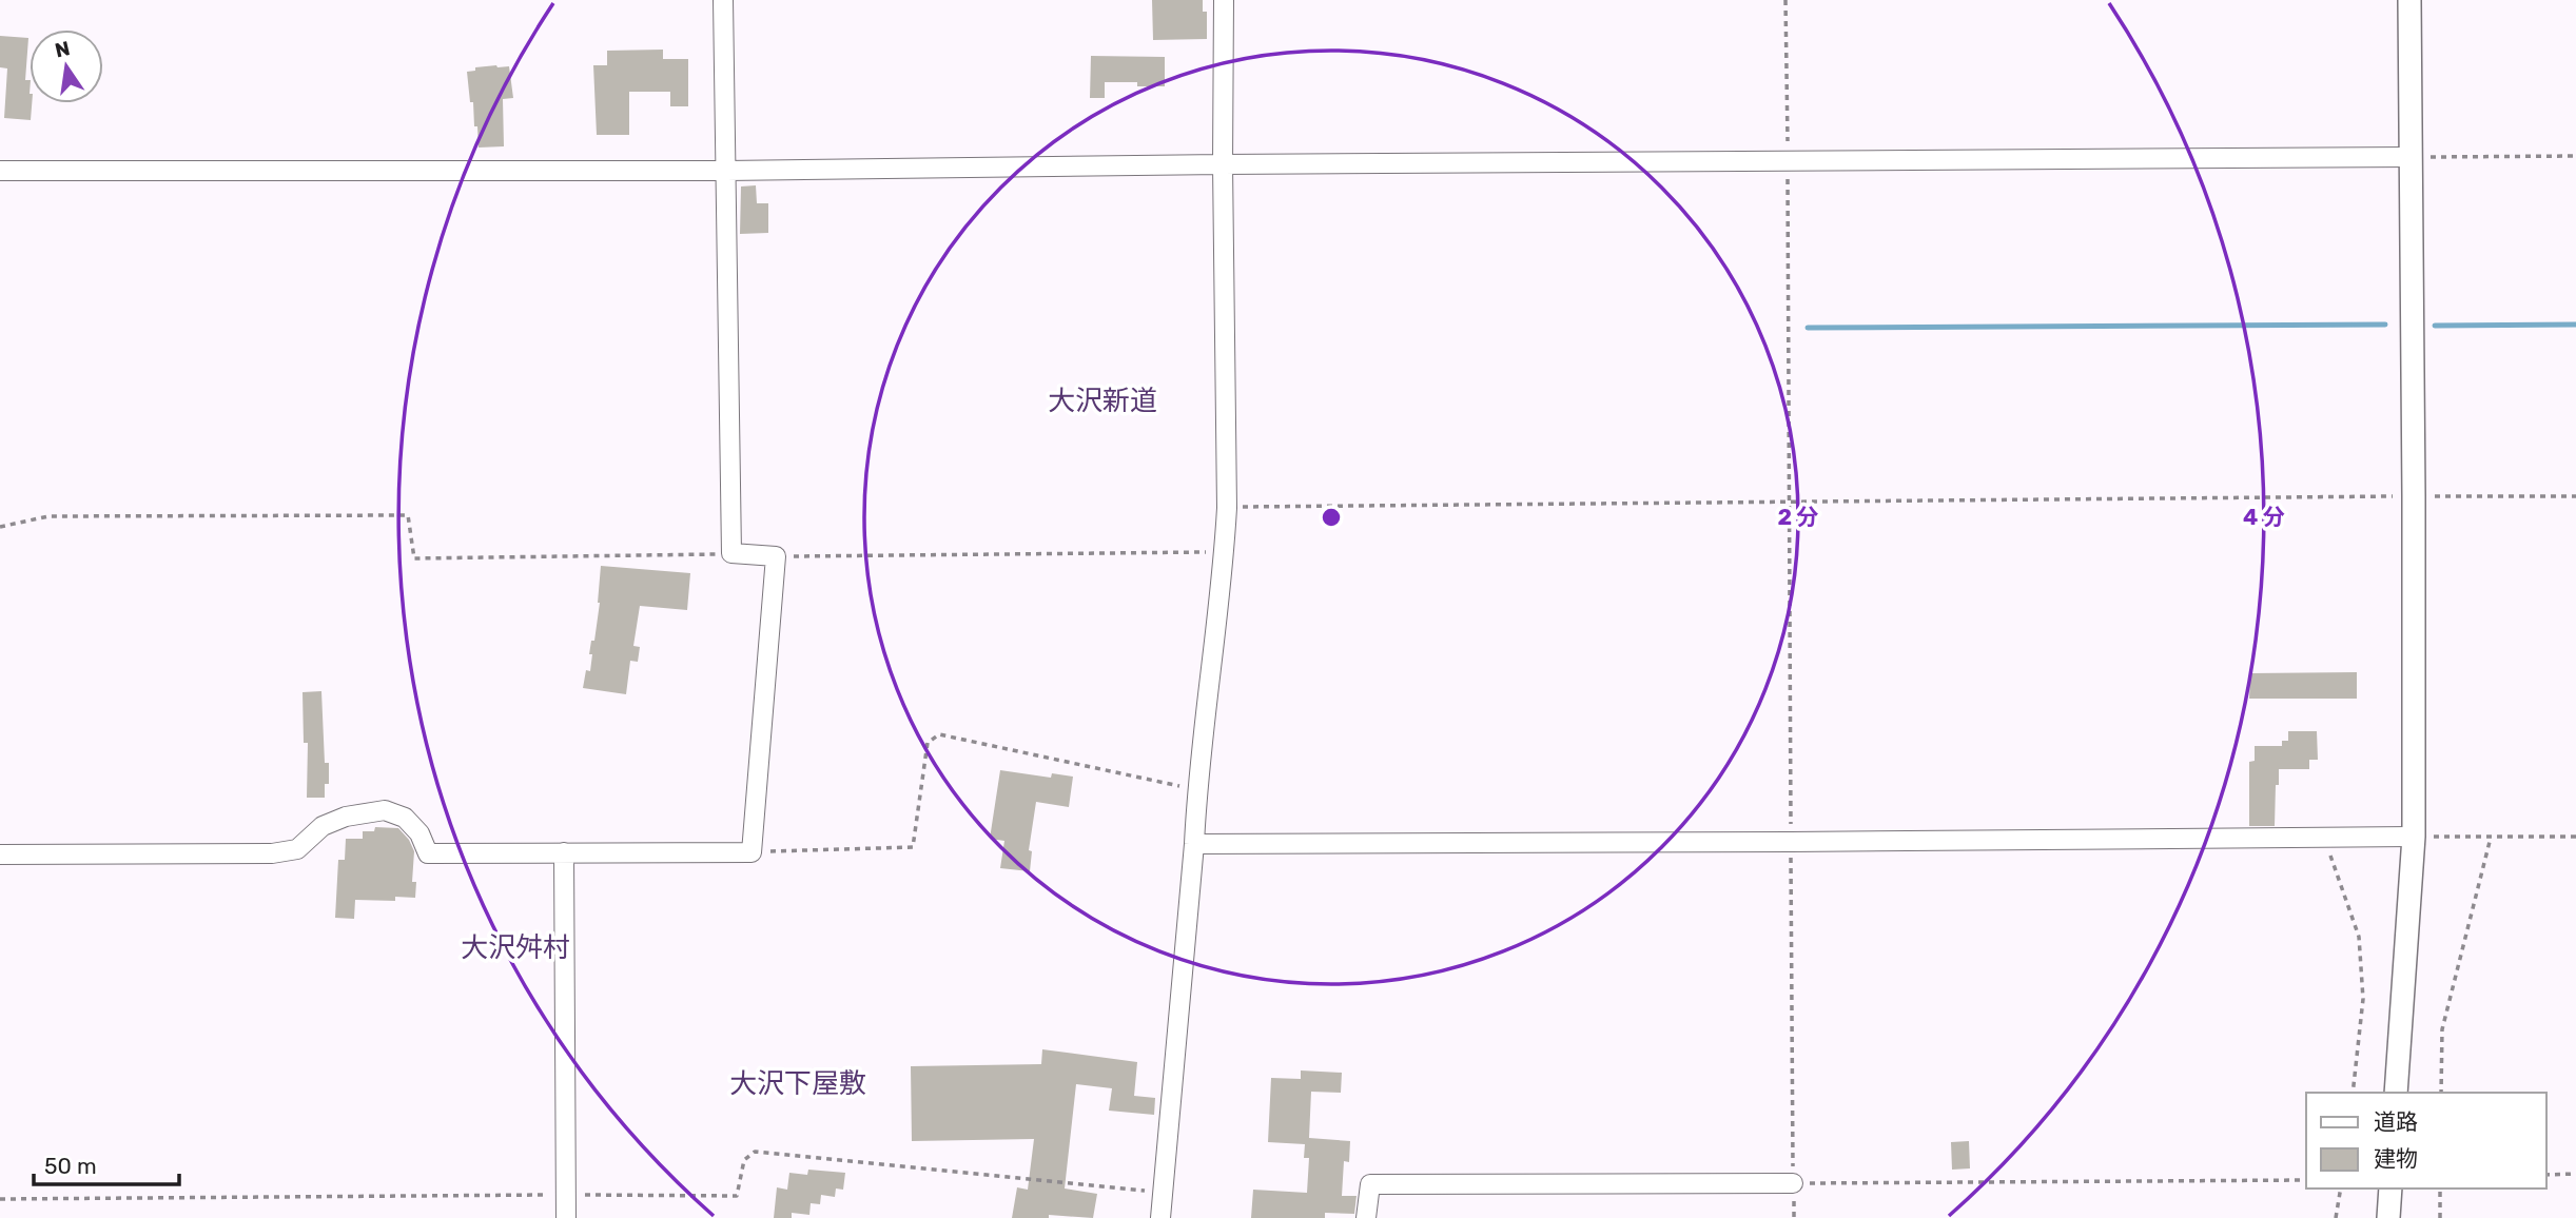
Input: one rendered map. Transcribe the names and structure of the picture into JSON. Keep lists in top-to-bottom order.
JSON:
{
  "districts": ["大沢新道", "大沢舛村", "大沢下屋敷"],
  "legend": ["道路", "建物"],
  "scale_bar": "50 m",
  "north": "top",
  "rings": ["2 分", "4 分"]
}
